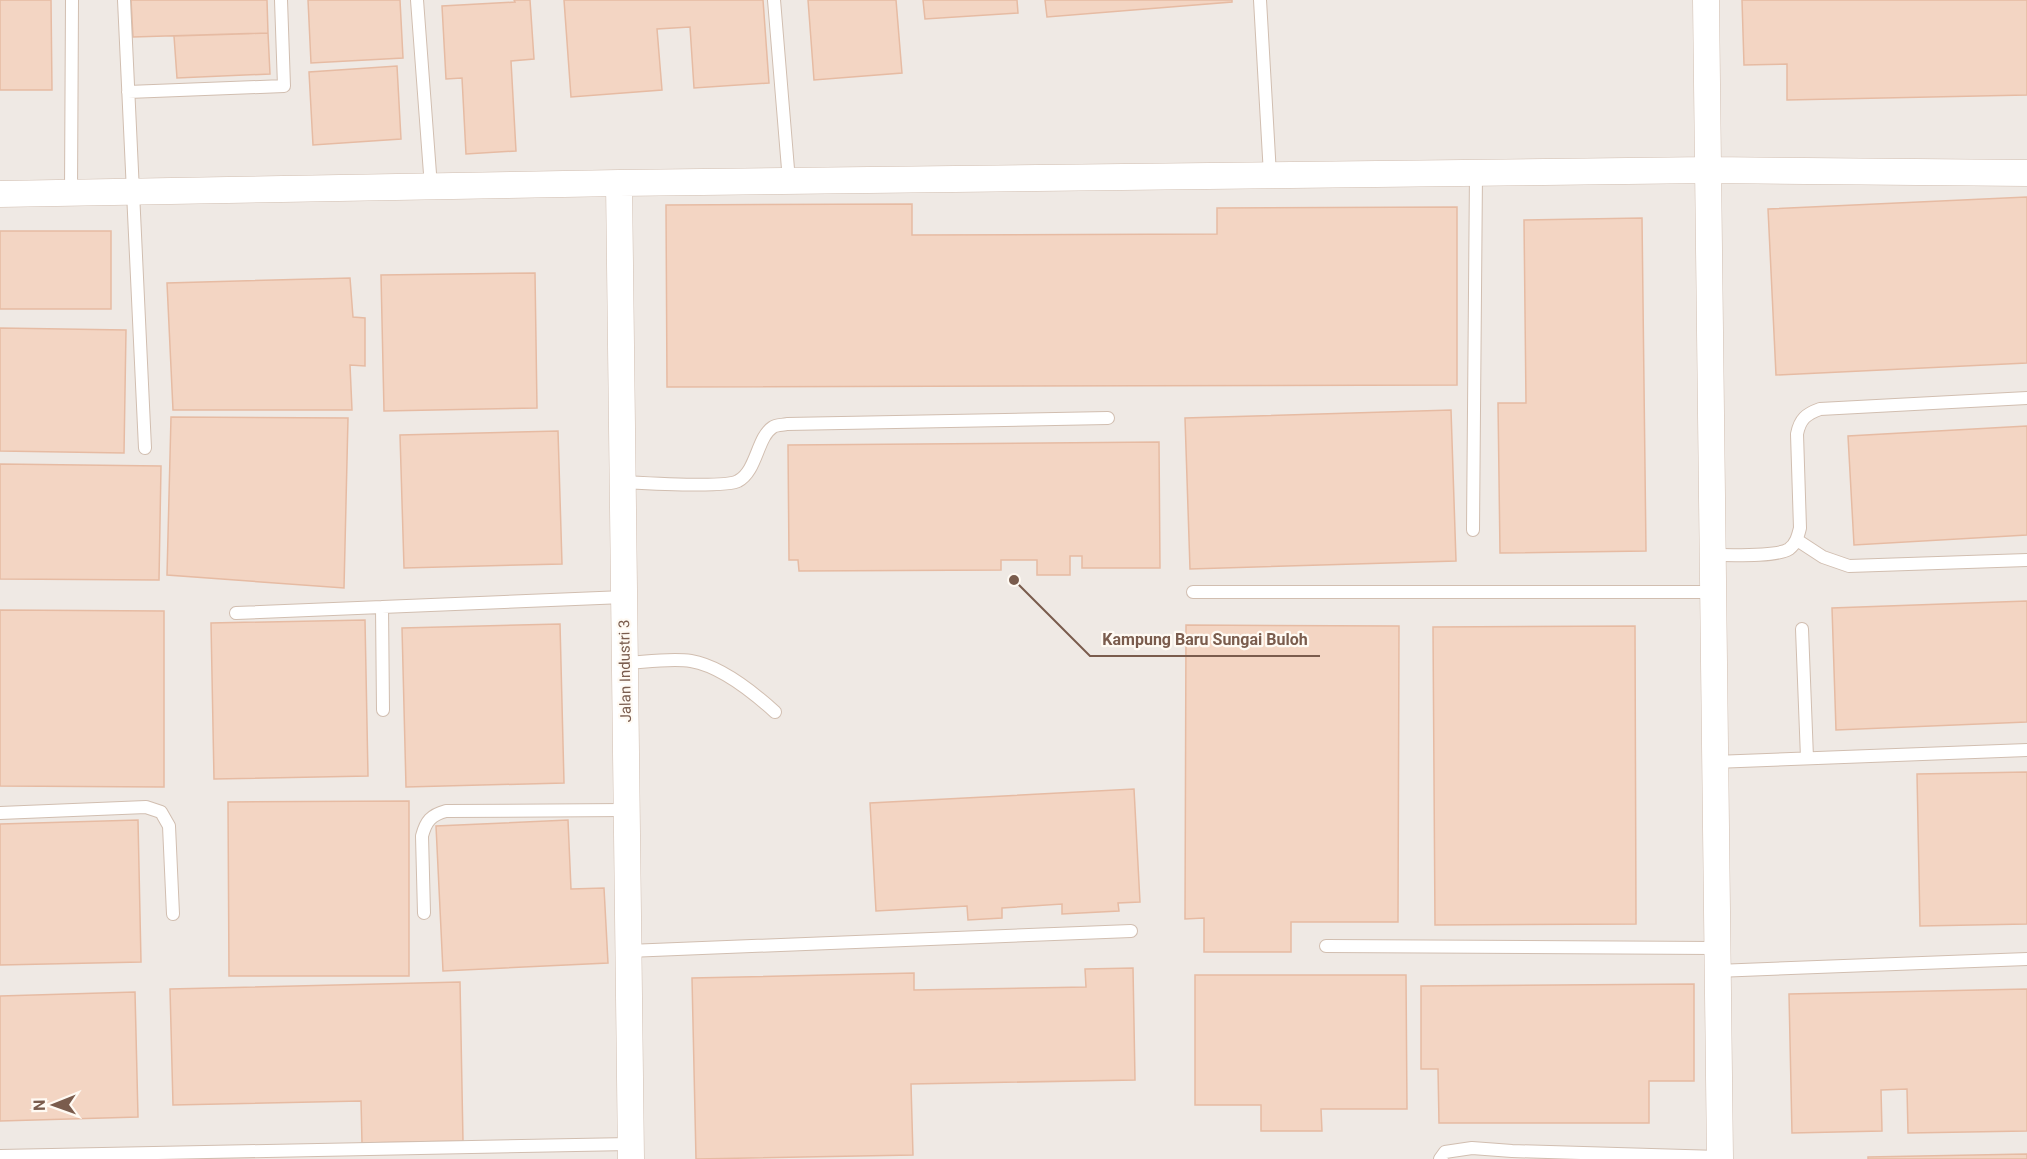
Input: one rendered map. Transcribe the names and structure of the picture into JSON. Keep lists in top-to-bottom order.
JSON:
{
  "streets": {
    "street": ["Jalan Industri 3"]
  },
  "places": ["Kampung Baru Sungai Buloh"],
  "north": "left"
}
